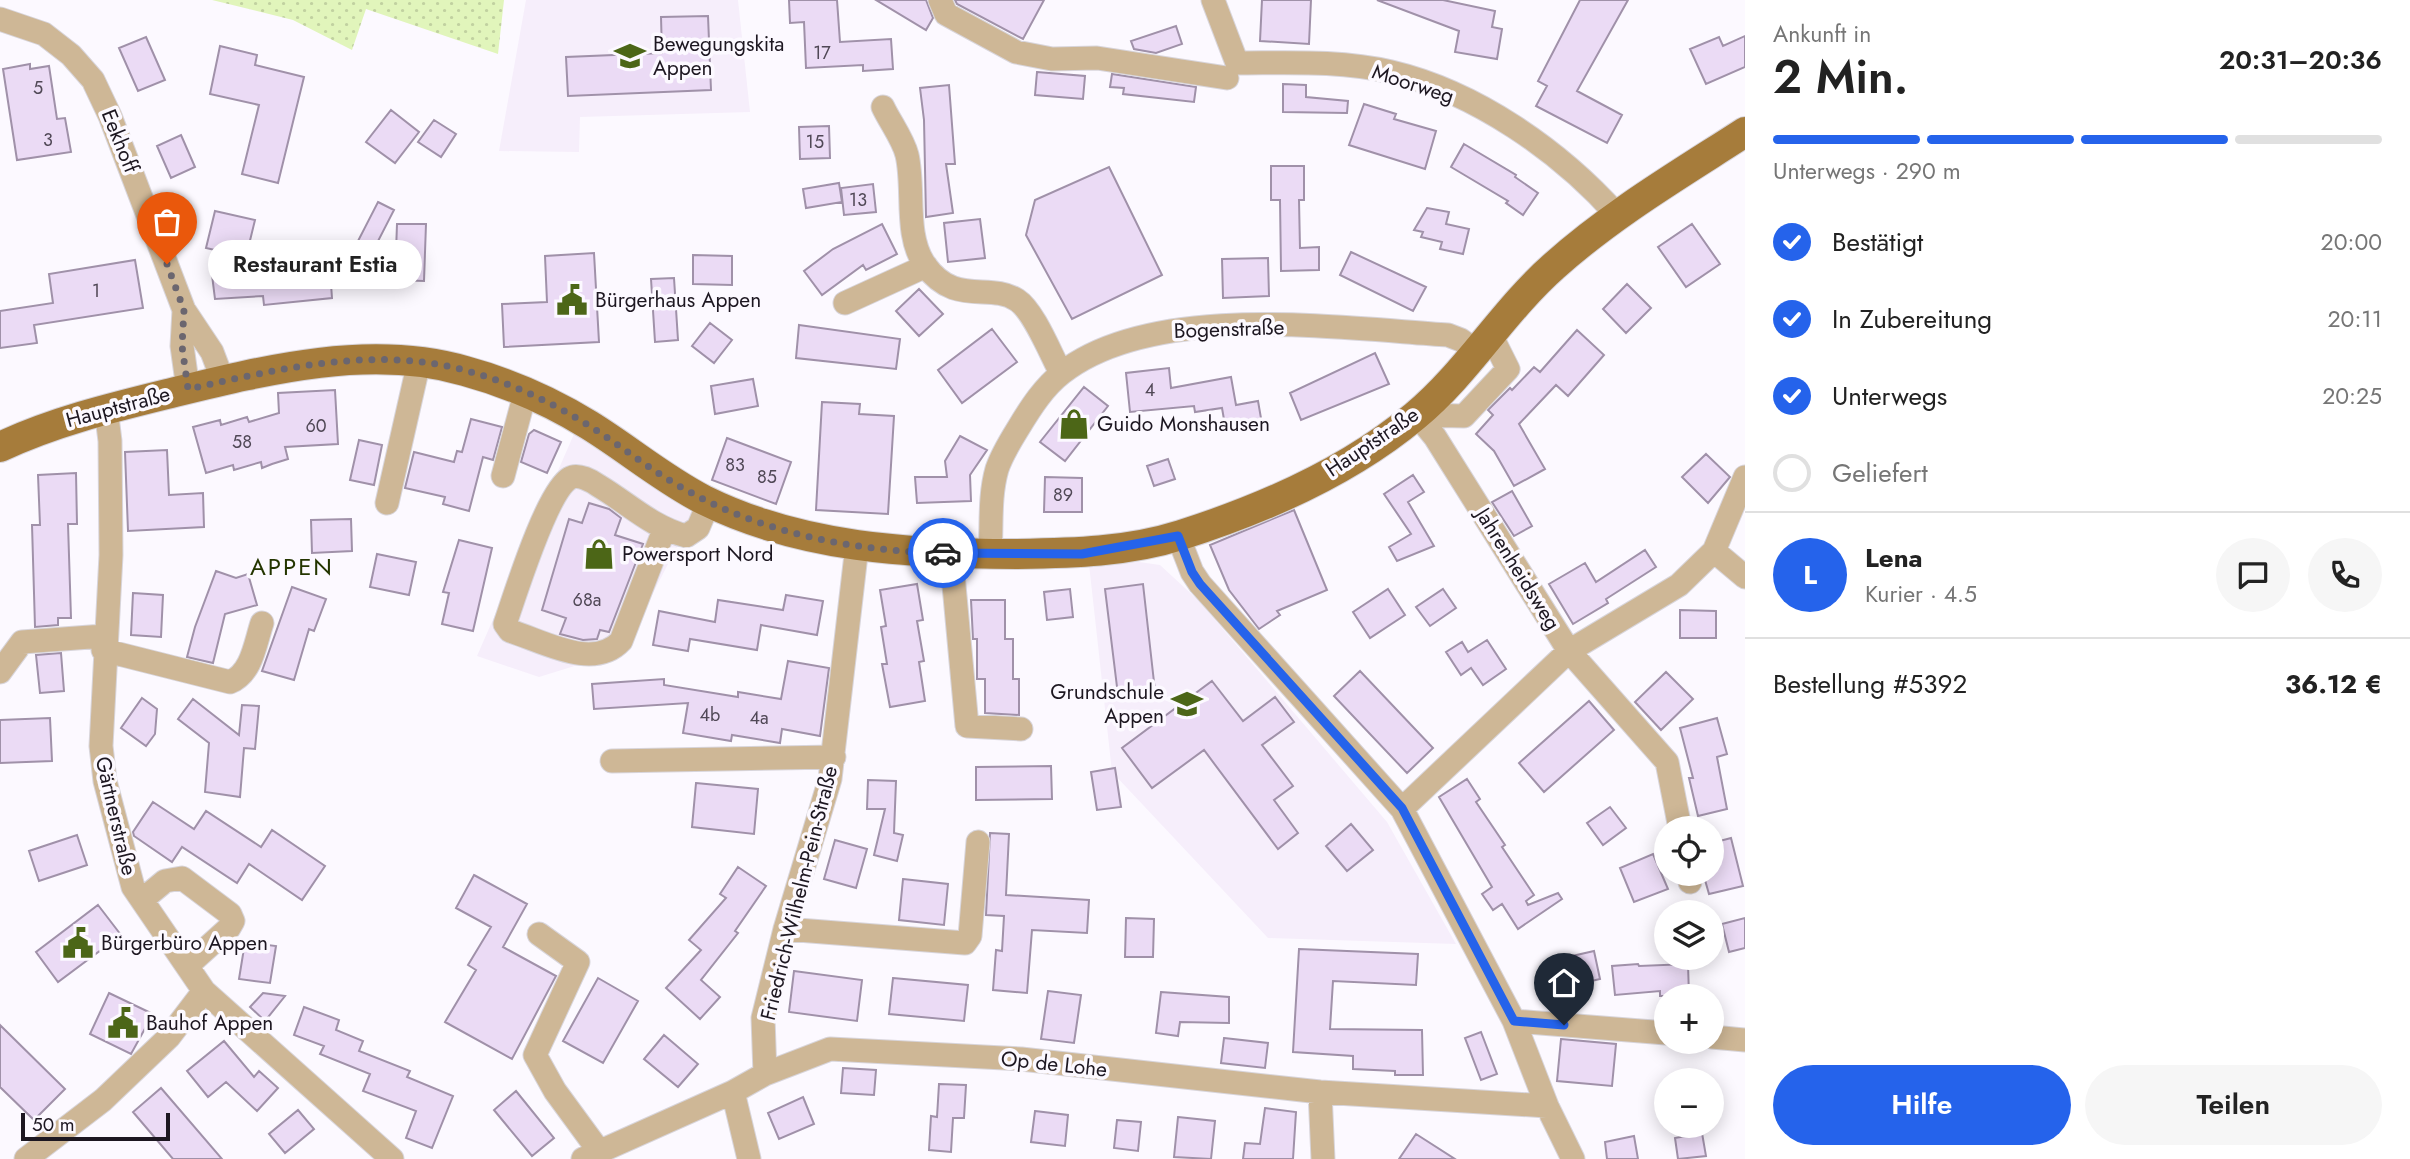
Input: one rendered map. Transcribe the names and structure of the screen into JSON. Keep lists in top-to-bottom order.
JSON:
{
  "streets": {
    "main road": ["Hauptstraße"],
    "street": [
      "Moorweg",
      "Eekhoff",
      "Bogenstraße",
      "Jahrenheidsweg",
      "Gärtnerstraße",
      "Friedrich-Wilhelm-Pein-Straße",
      "Op de Lohe"
    ]
  },
  "crossings": [
    ["Moorweg", "Hauptstraße"],
    ["Eekhoff", "Hauptstraße"],
    ["Bogenstraße", "Hauptstraße"],
    ["Hauptstraße", "Jahrenheidsweg"],
    ["Hauptstraße", "Gärtnerstraße"],
    ["Hauptstraße", "Friedrich-Wilhelm-Pein-Straße"],
    ["Friedrich-Wilhelm-Pein-Straße", "Op de Lohe"]
  ],
  "districts": ["APPEN"],
  "places": {
    "school or university": ["Bewegungskita Appen", "Grundschule Appen"],
    "other": ["Restaurant Estia"],
    "public building": ["Bürgerhaus Appen", "Bürgerbüro Appen", "Bauhof Appen"],
    "shop": ["Guido Monshausen", "Powersport Nord"]
  },
  "house_numbers": [
    "17",
    "5",
    "3",
    "15",
    "13",
    "1",
    "4",
    "60",
    "58",
    "83",
    "85",
    "89",
    "68a",
    "4b",
    "4a"
  ],
  "scale_bar": "50 m",
  "page": {
    "heading": ["2 Min.", "Ankunft in", "20:31–20:36"],
    "panel": [
      "Lena",
      "Kurier · 4.5",
      "Bestellung #5392",
      "36.12 €"
    ],
    "bar": "Unterwegs · 290 m",
    "list": [
      ["Bestätigt", "20:00"],
      ["In Zubereitung", "20:11"],
      ["Unterwegs", "20:25"],
      "Geliefert"
    ],
    "bubble": "Restaurant Estia",
    "round": "L",
    "map_buttons": ["+", "−"],
    "buttons": ["Hilfe", "Teilen"],
    "scale": "50 m"
  }
}
